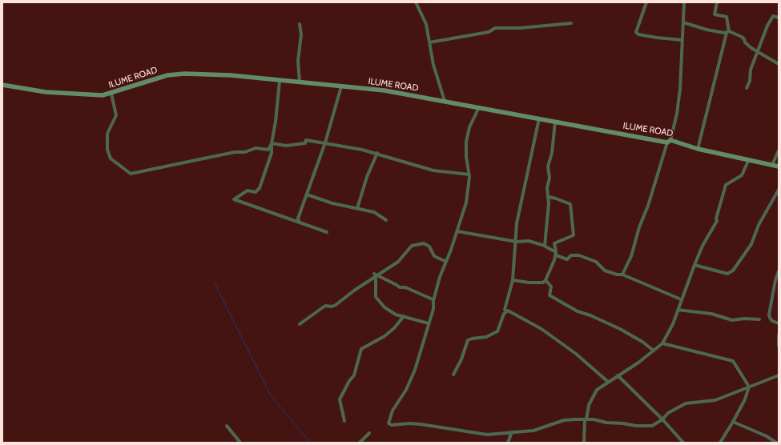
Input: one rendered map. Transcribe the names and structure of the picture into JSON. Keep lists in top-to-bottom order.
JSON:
{
  "streets": {
    "street": ["ILUME ROAD"]
  }
}
